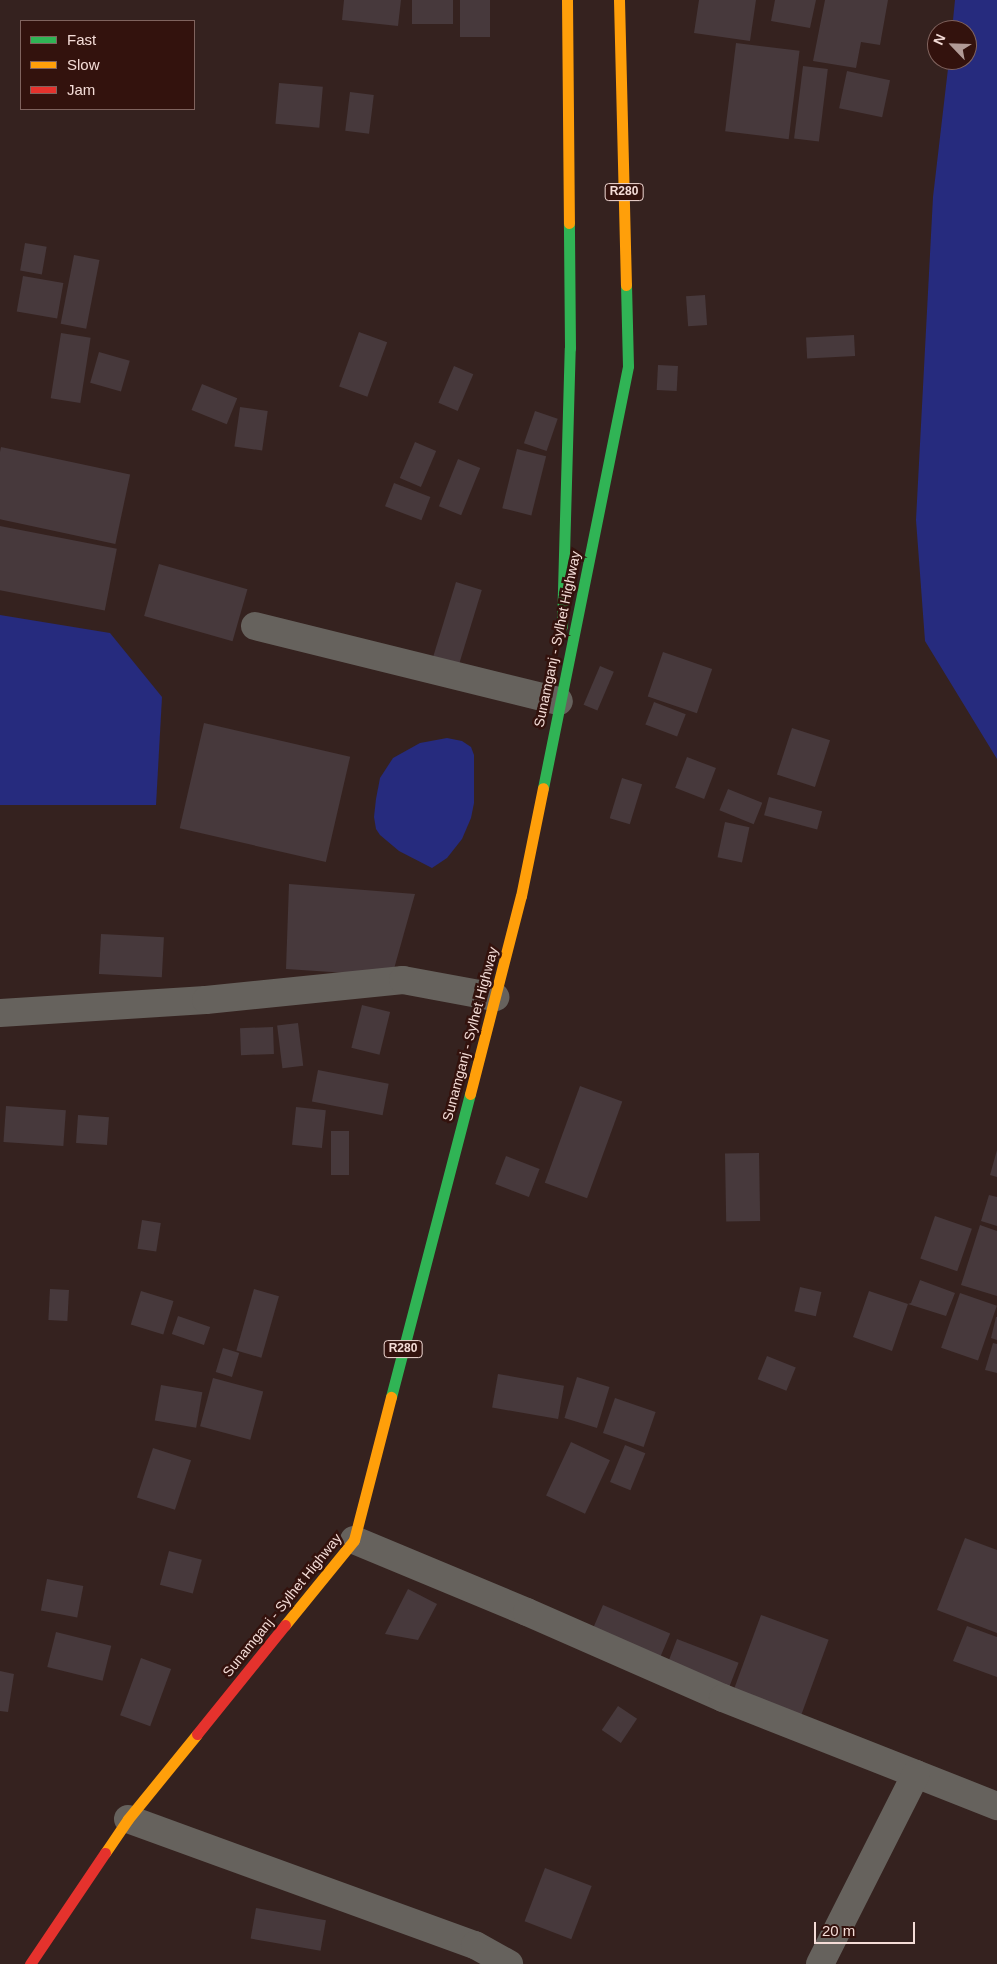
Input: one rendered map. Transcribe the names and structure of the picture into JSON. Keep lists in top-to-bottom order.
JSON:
{
  "streets": {
    "main road": ["R280", "Sunamganj - Sylhet Highway"]
  },
  "legend": ["Fast", "Slow", "Jam"],
  "scale_bar": "20 m",
  "north": "top left"
}
